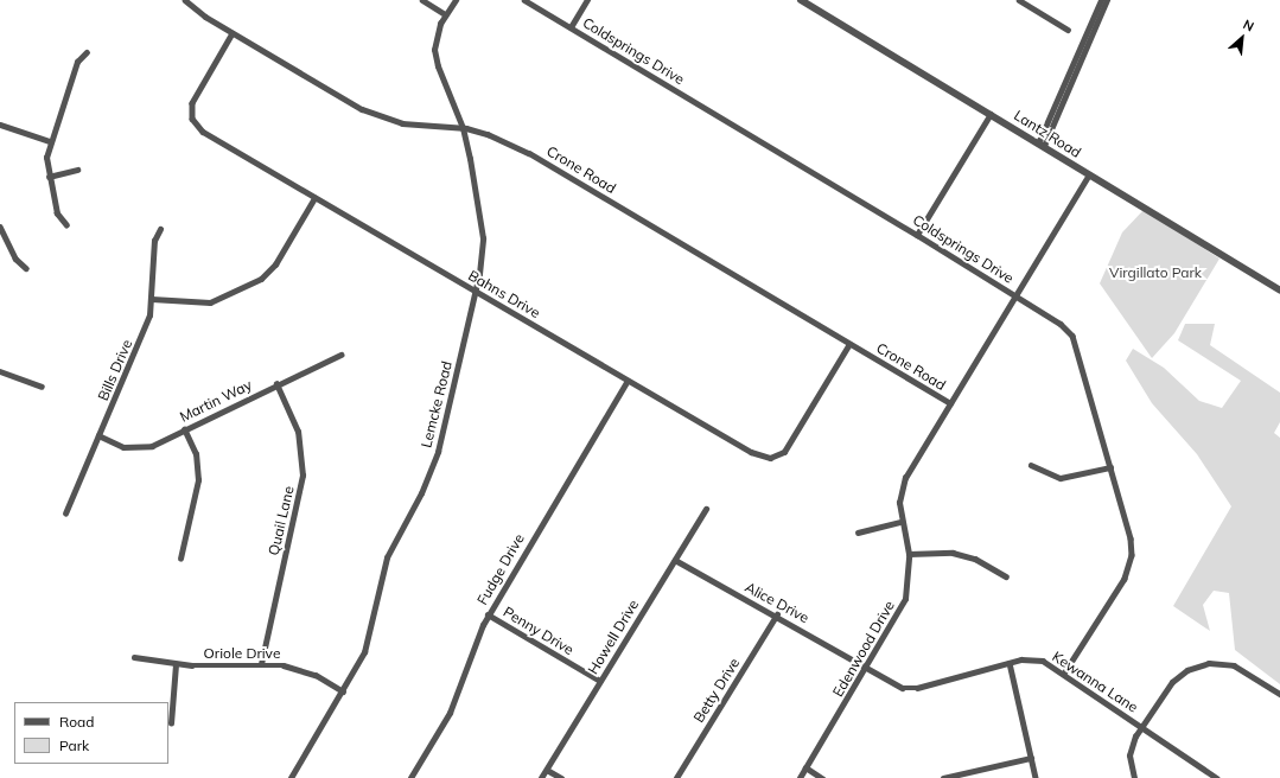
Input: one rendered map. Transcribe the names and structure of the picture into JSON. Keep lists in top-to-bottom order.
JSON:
{
  "streets": {
    "street": [
      "Coldsprings Drive",
      "Lantz Road",
      "Crone Road",
      "Bahns Drive",
      "Bills Drive",
      "Martin Way",
      "Lemcke Road",
      "Quail Lane",
      "Fudge Drive",
      "Alice Drive",
      "Penny Drive",
      "Howell Drive",
      "Edenwood Drive",
      "Oriole Drive",
      "Kewanna Lane",
      "Betty Drive"
    ]
  },
  "crossings": [
    ["Coldsprings Drive", "Edenwood Drive"],
    ["Coldsprings Drive", "Kewanna Lane"],
    ["Lantz Road", "Edenwood Drive"],
    ["Crone Road", "Bahns Drive"],
    ["Crone Road", "Lemcke Road"],
    ["Crone Road", "Edenwood Drive"],
    ["Bahns Drive", "Lemcke Road"],
    ["Bahns Drive", "Fudge Drive"],
    ["Bills Drive", "Martin Way"],
    ["Martin Way", "Quail Lane"],
    ["Lemcke Road", "Oriole Drive"],
    ["Quail Lane", "Oriole Drive"],
    ["Fudge Drive", "Penny Drive"],
    ["Alice Drive", "Howell Drive"],
    ["Alice Drive", "Edenwood Drive"],
    ["Alice Drive", "Kewanna Lane"],
    ["Alice Drive", "Betty Drive"],
    ["Penny Drive", "Howell Drive"],
    ["Edenwood Drive", "Kewanna Lane"]
  ],
  "parks": ["Virgillato Park"],
  "legend": ["Road", "Park"],
  "north": "top right"
}
